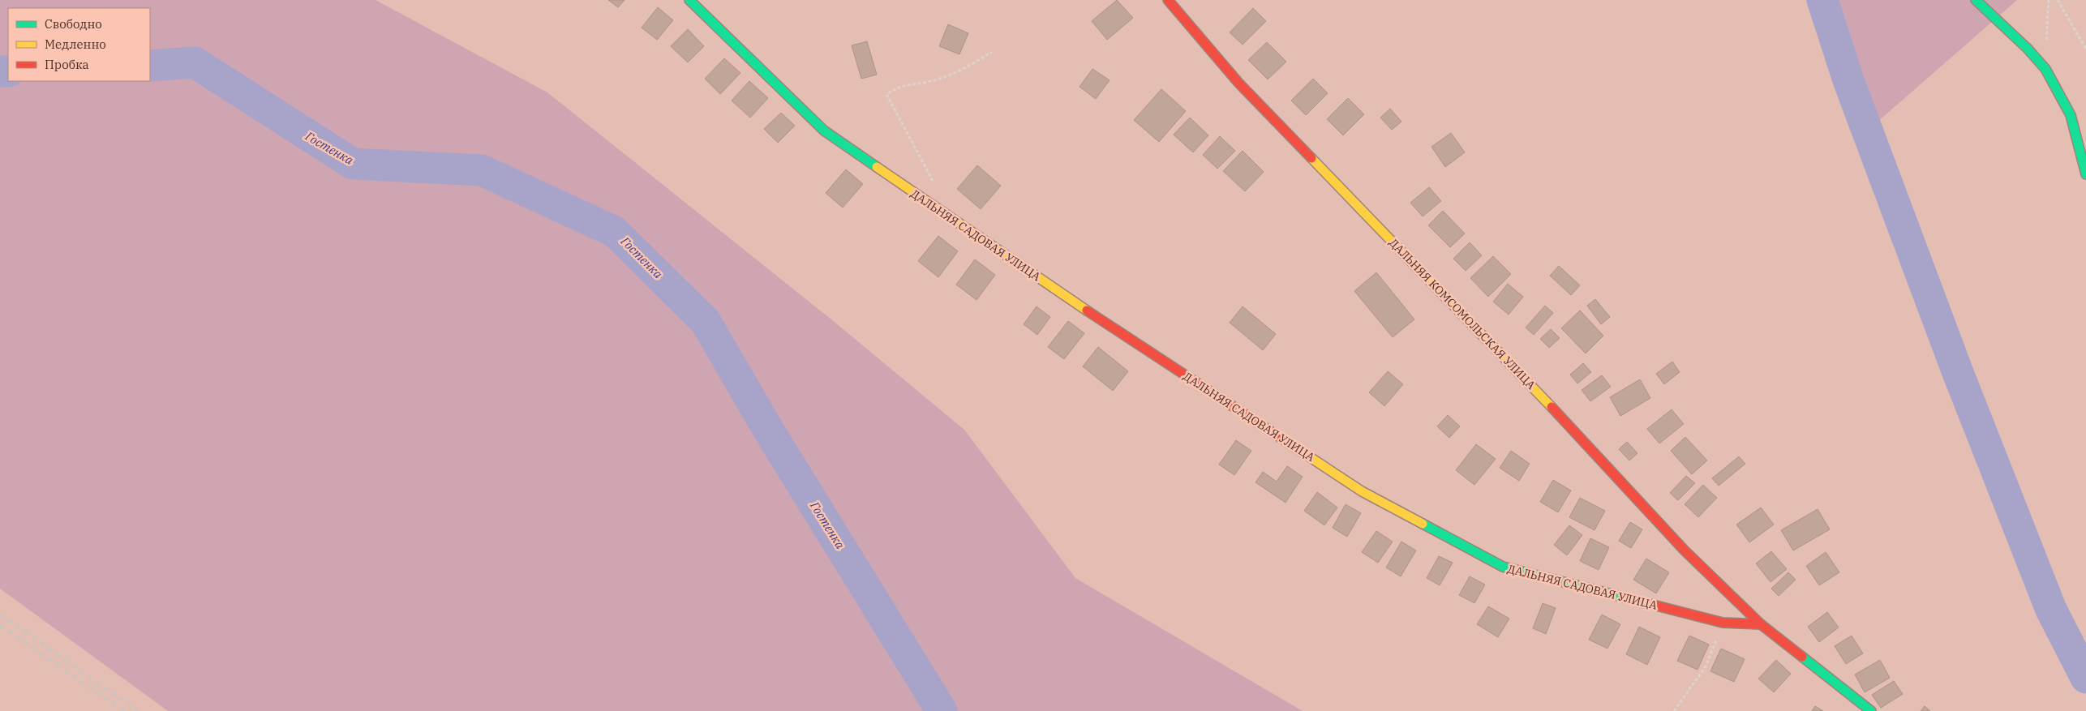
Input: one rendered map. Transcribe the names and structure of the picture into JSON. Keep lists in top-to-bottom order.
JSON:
{
  "streets": {
    "street": ["ДАЛЬНЯЯ САДОВАЯ УЛИЦА", "ДАЛЬНЯЯ КОМСОМОЛЬСКАЯ УЛИЦА"]
  },
  "crossings": [
    ["ДАЛЬНЯЯ САДОВАЯ УЛИЦА", "ДАЛЬНЯЯ КОМСОМОЛЬСКАЯ УЛИЦА"]
  ],
  "water": ["Гостенка"],
  "legend": ["Свободно", "Медленно", "Пробка"]
}
